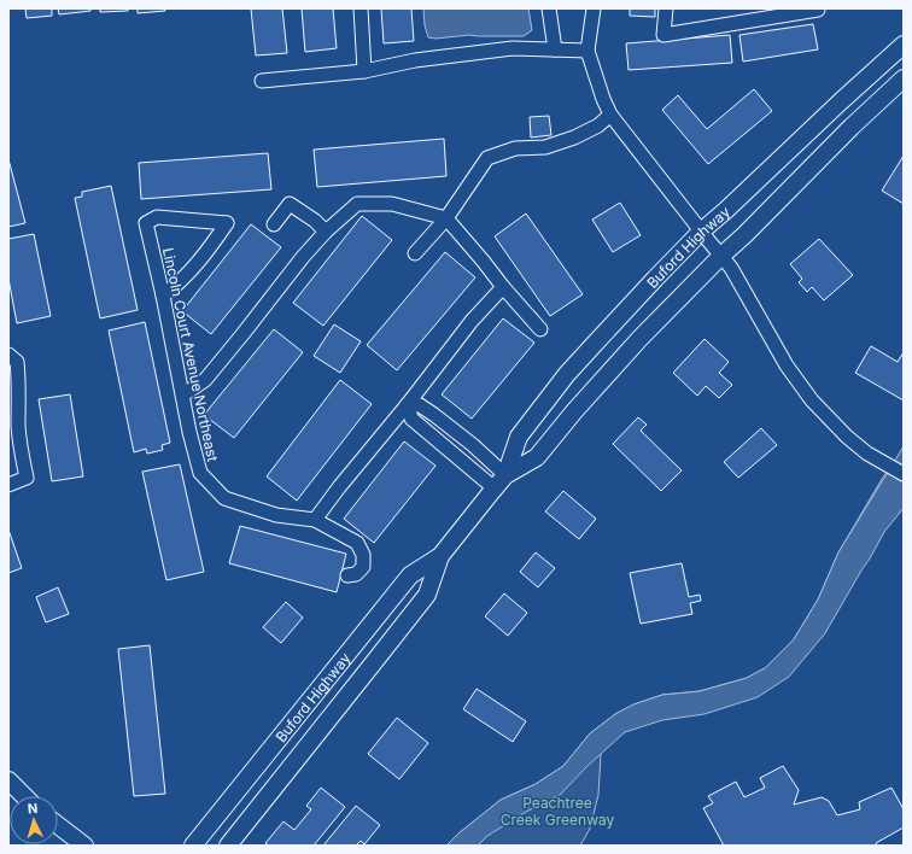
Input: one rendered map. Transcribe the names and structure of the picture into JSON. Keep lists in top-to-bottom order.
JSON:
{
  "streets": {
    "main road": ["Buford Highway"],
    "street": ["Lincoln Court Avenue Northeast"]
  },
  "parks": ["Peachtree Creek Greenway"],
  "north": "top"
}
